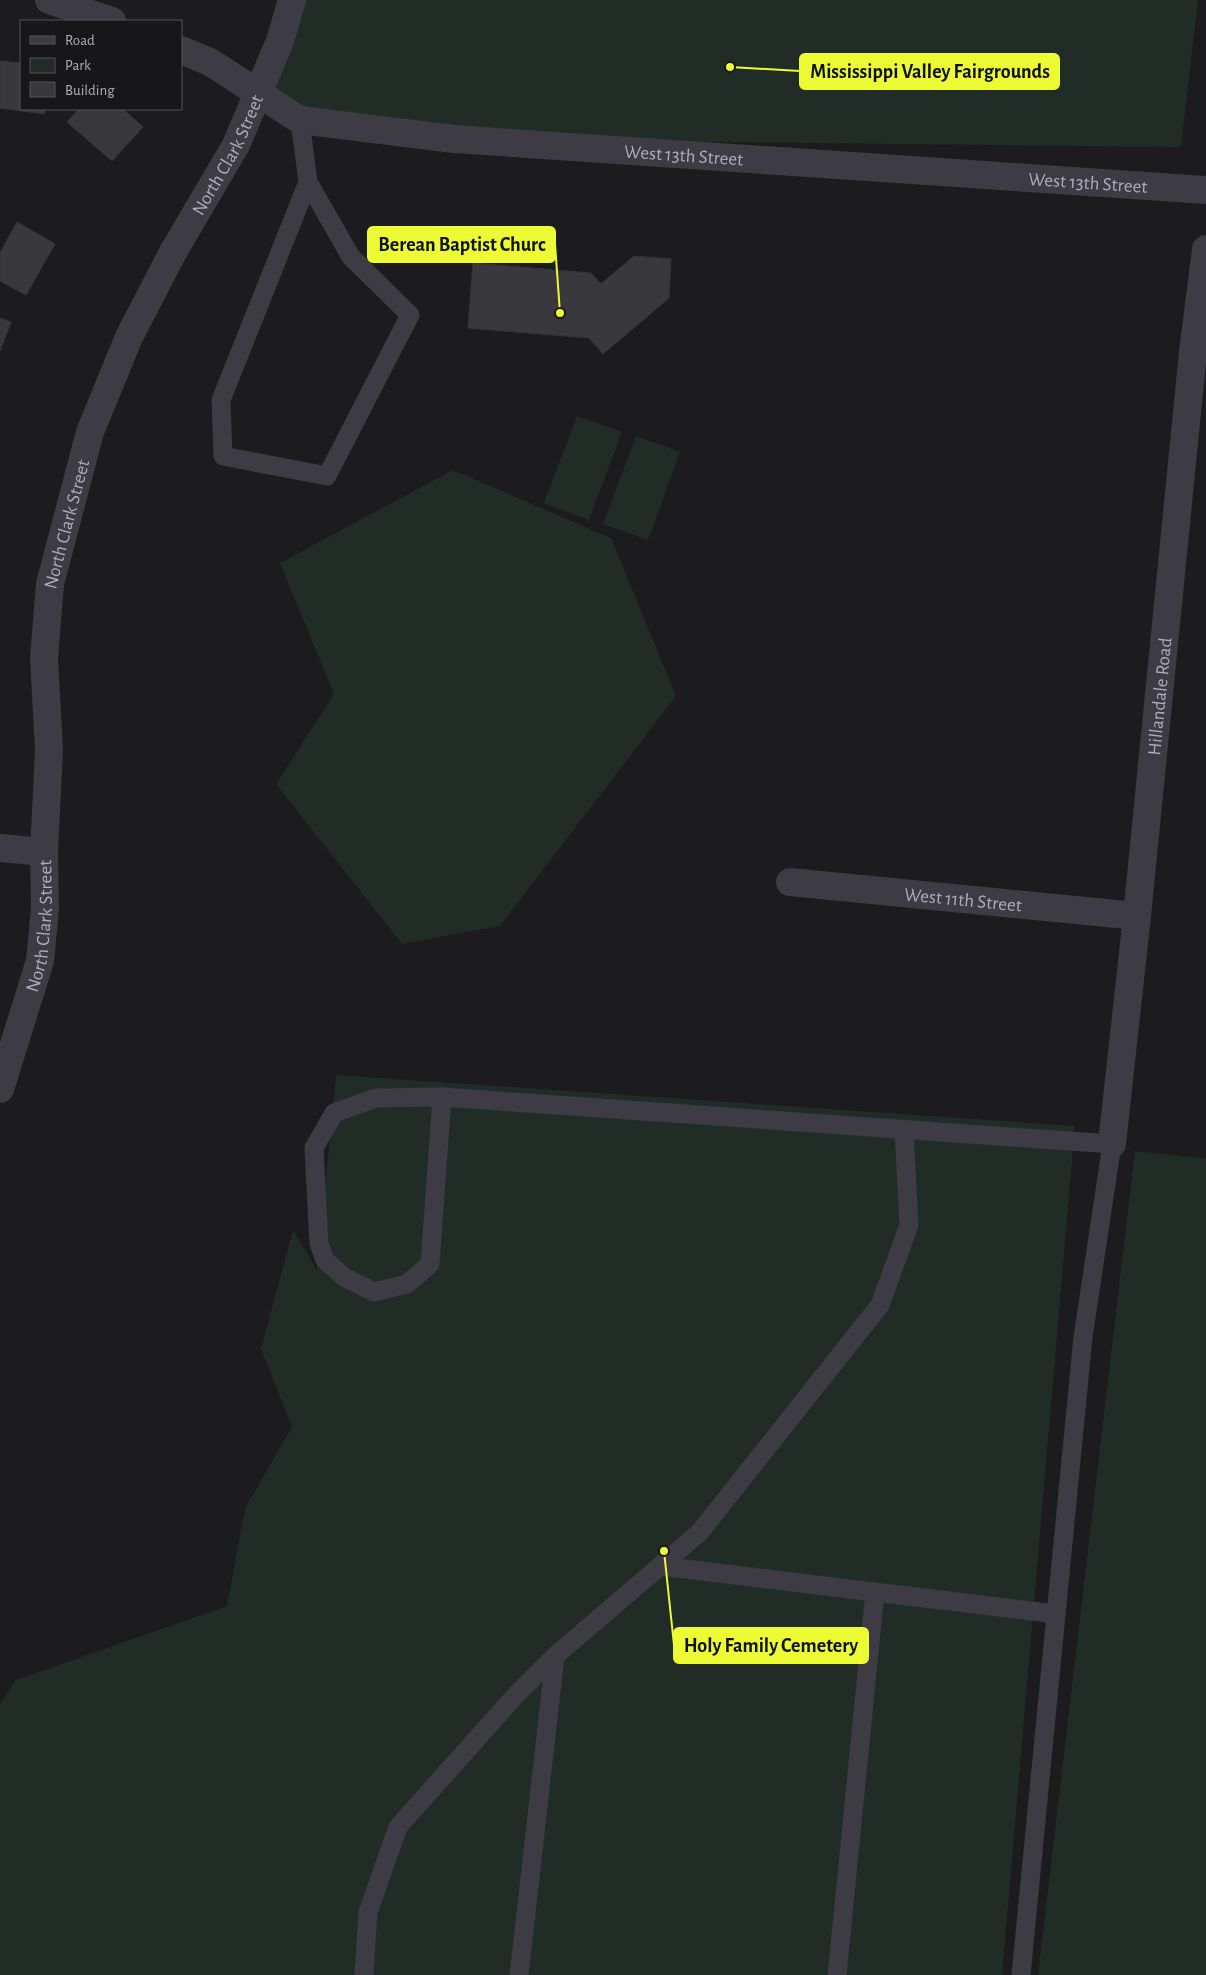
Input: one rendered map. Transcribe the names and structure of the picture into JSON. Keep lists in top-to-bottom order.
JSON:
{
  "streets": {
    "street": [
      "North Clark Street",
      "West 13th Street",
      "Hillandale Road",
      "West 11th Street"
    ]
  },
  "crossings": [
    ["North Clark Street", "West 13th Street"],
    ["Hillandale Road", "West 11th Street"]
  ],
  "places": ["Mississippi Valley Fairgrounds", "Berean Baptist Churc", "Holy Family Cemetery"],
  "legend": ["Road", "Park", "Building"]
}
